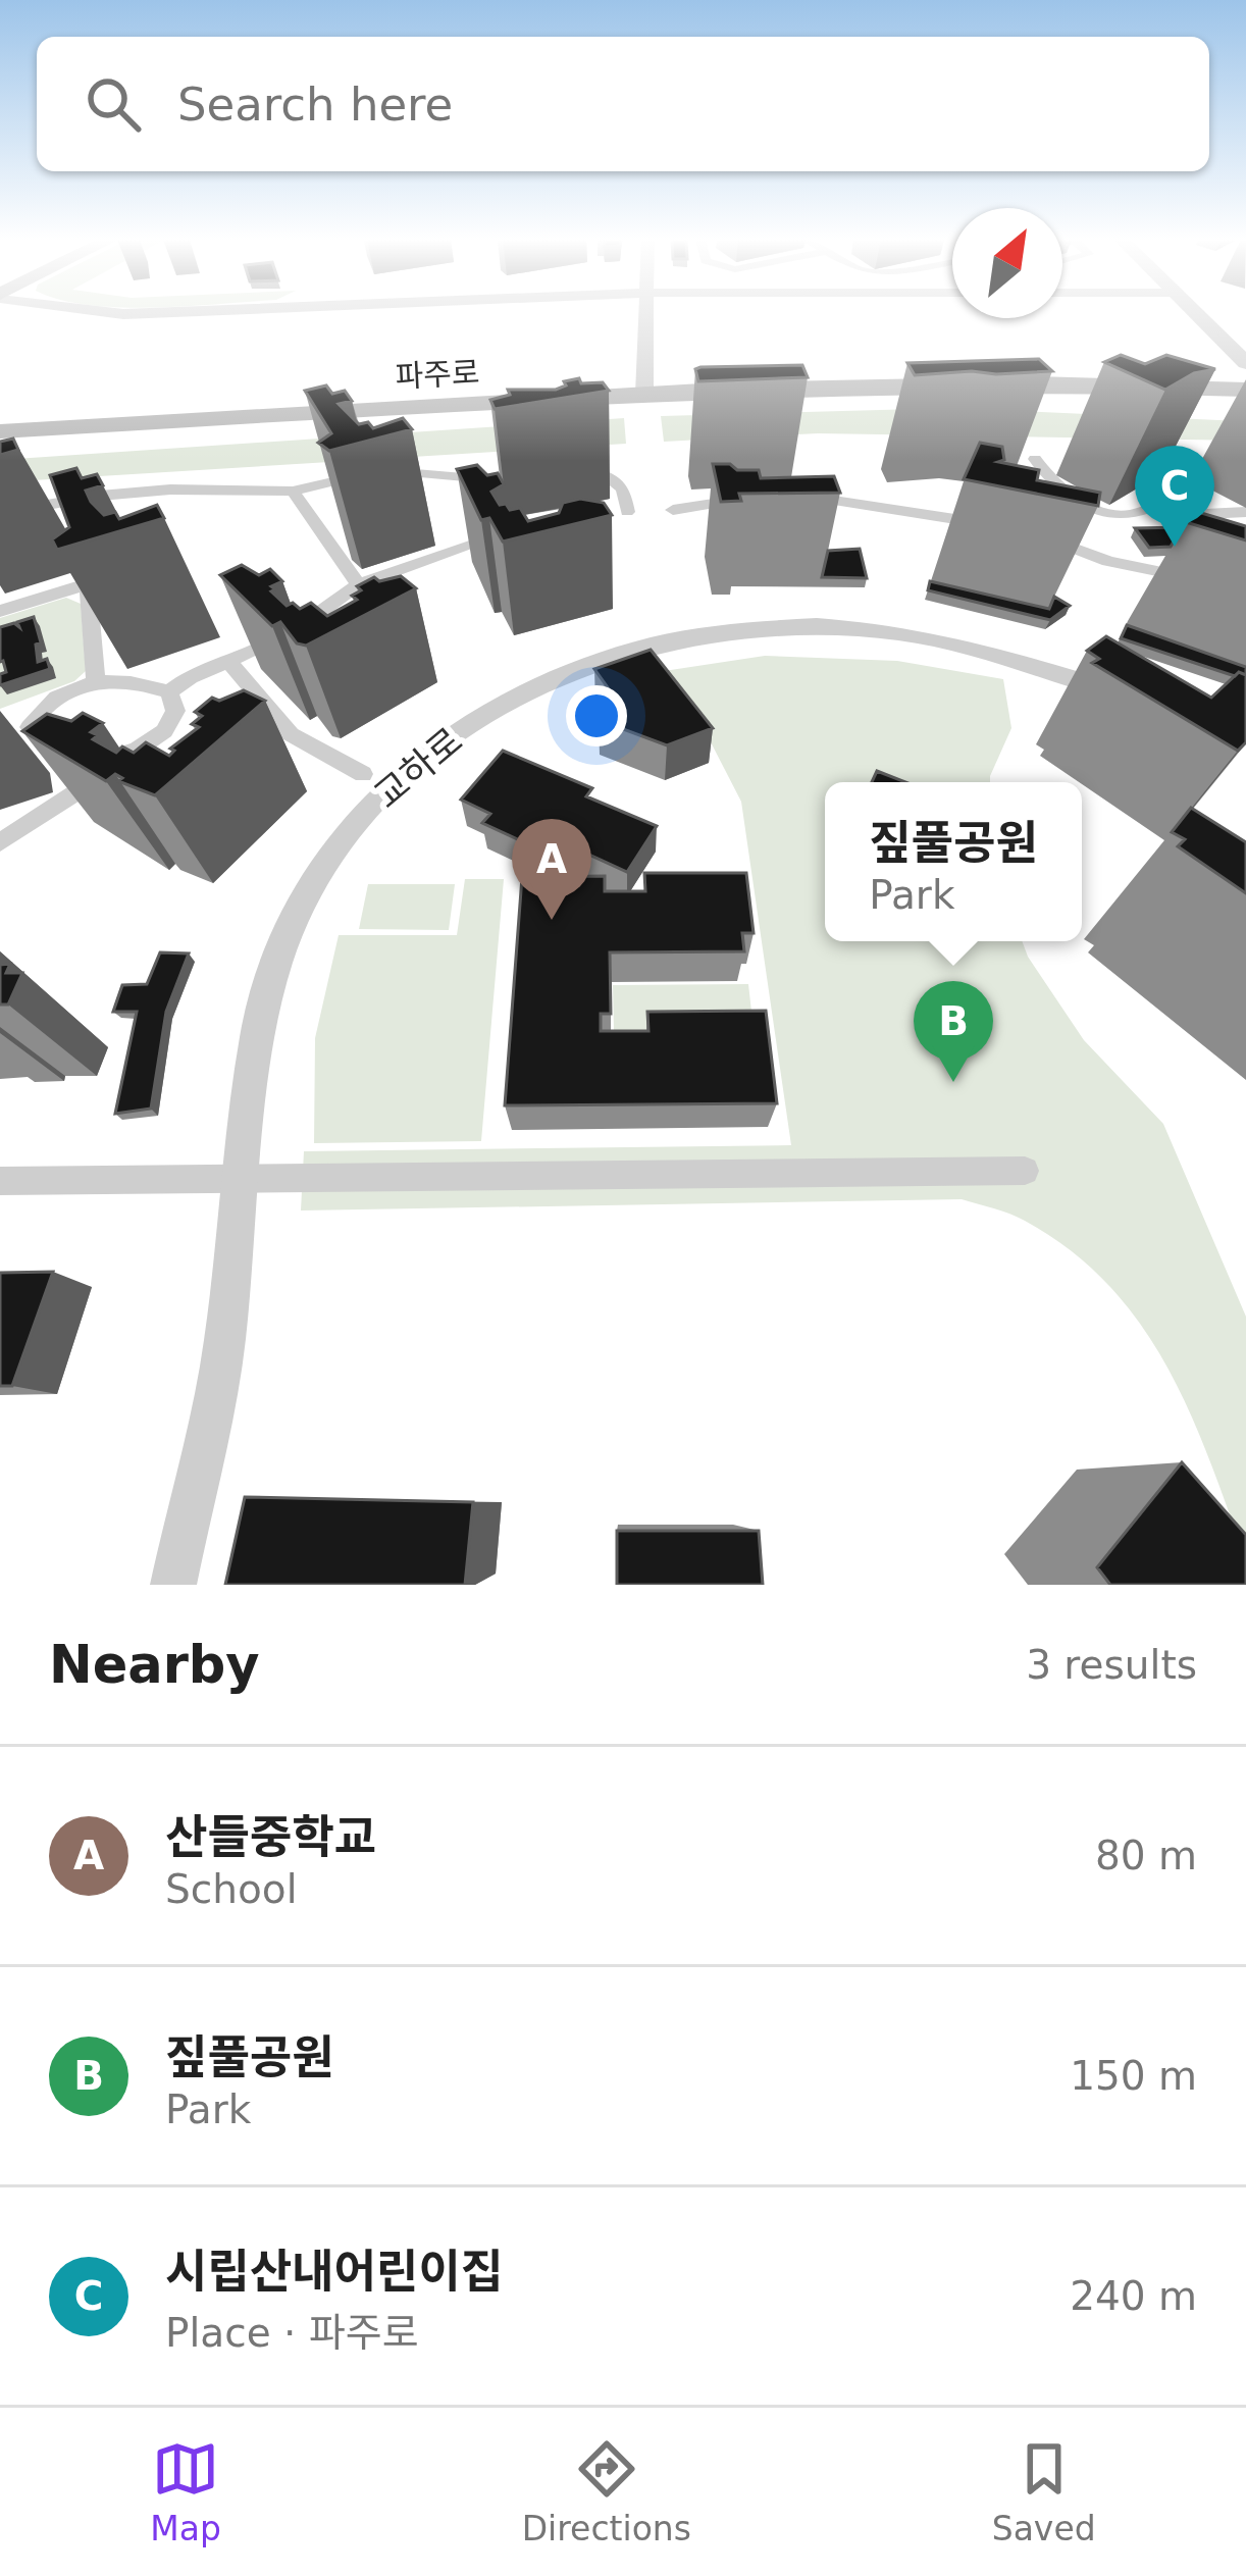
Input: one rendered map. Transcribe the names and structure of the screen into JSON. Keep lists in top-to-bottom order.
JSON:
{
  "streets": {
    "main road": ["파주로"],
    "street": ["교하로"]
  },
  "north": "top right",
  "page": {
    "search": "Search here",
    "pins": ["C", "A", "B"],
    "popup": ["짚풀공원", "Park"],
    "heading": ["Nearby", "3 results"],
    "list": [
      {
        "mark": "A",
        "name": "산들중학교",
        "note": "School",
        "value": "80 m"
      },
      {
        "mark": "B",
        "name": "짚풀공원",
        "note": "Park",
        "value": "150 m"
      },
      {
        "mark": "C",
        "name": "시립산내어린이집",
        "note": "Place · 파주로",
        "value": "240 m"
      }
    ],
    "nav": ["Map", "Directions", "Saved"]
  }
}
